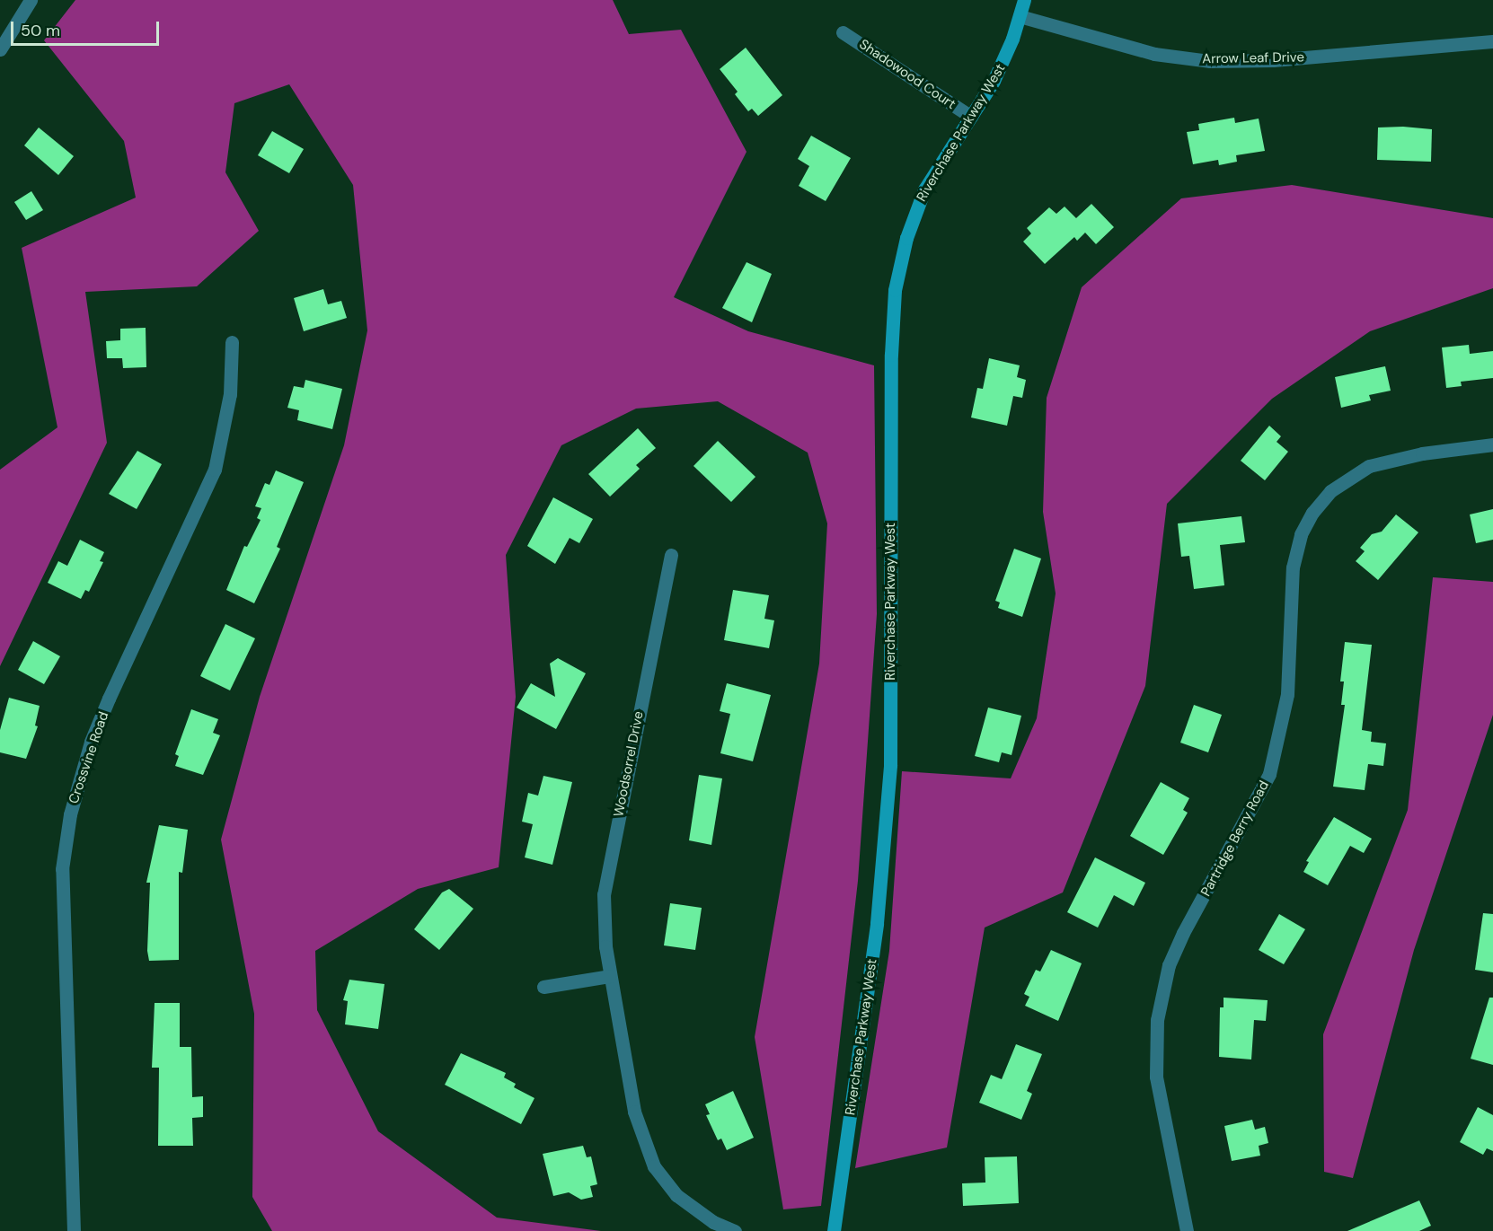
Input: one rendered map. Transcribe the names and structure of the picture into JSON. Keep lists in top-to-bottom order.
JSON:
{
  "streets": {
    "street": [
      "Arrow Leaf Drive",
      "Shadowood Court",
      "Riverchase Parkway West",
      "Crossvine Road",
      "Woodsorrel Drive",
      "Partridge Berry Road"
    ]
  },
  "crossings": [
    ["Arrow Leaf Drive", "Riverchase Parkway West"],
    ["Shadowood Court", "Riverchase Parkway West"]
  ],
  "scale_bar": "50 m"
}
